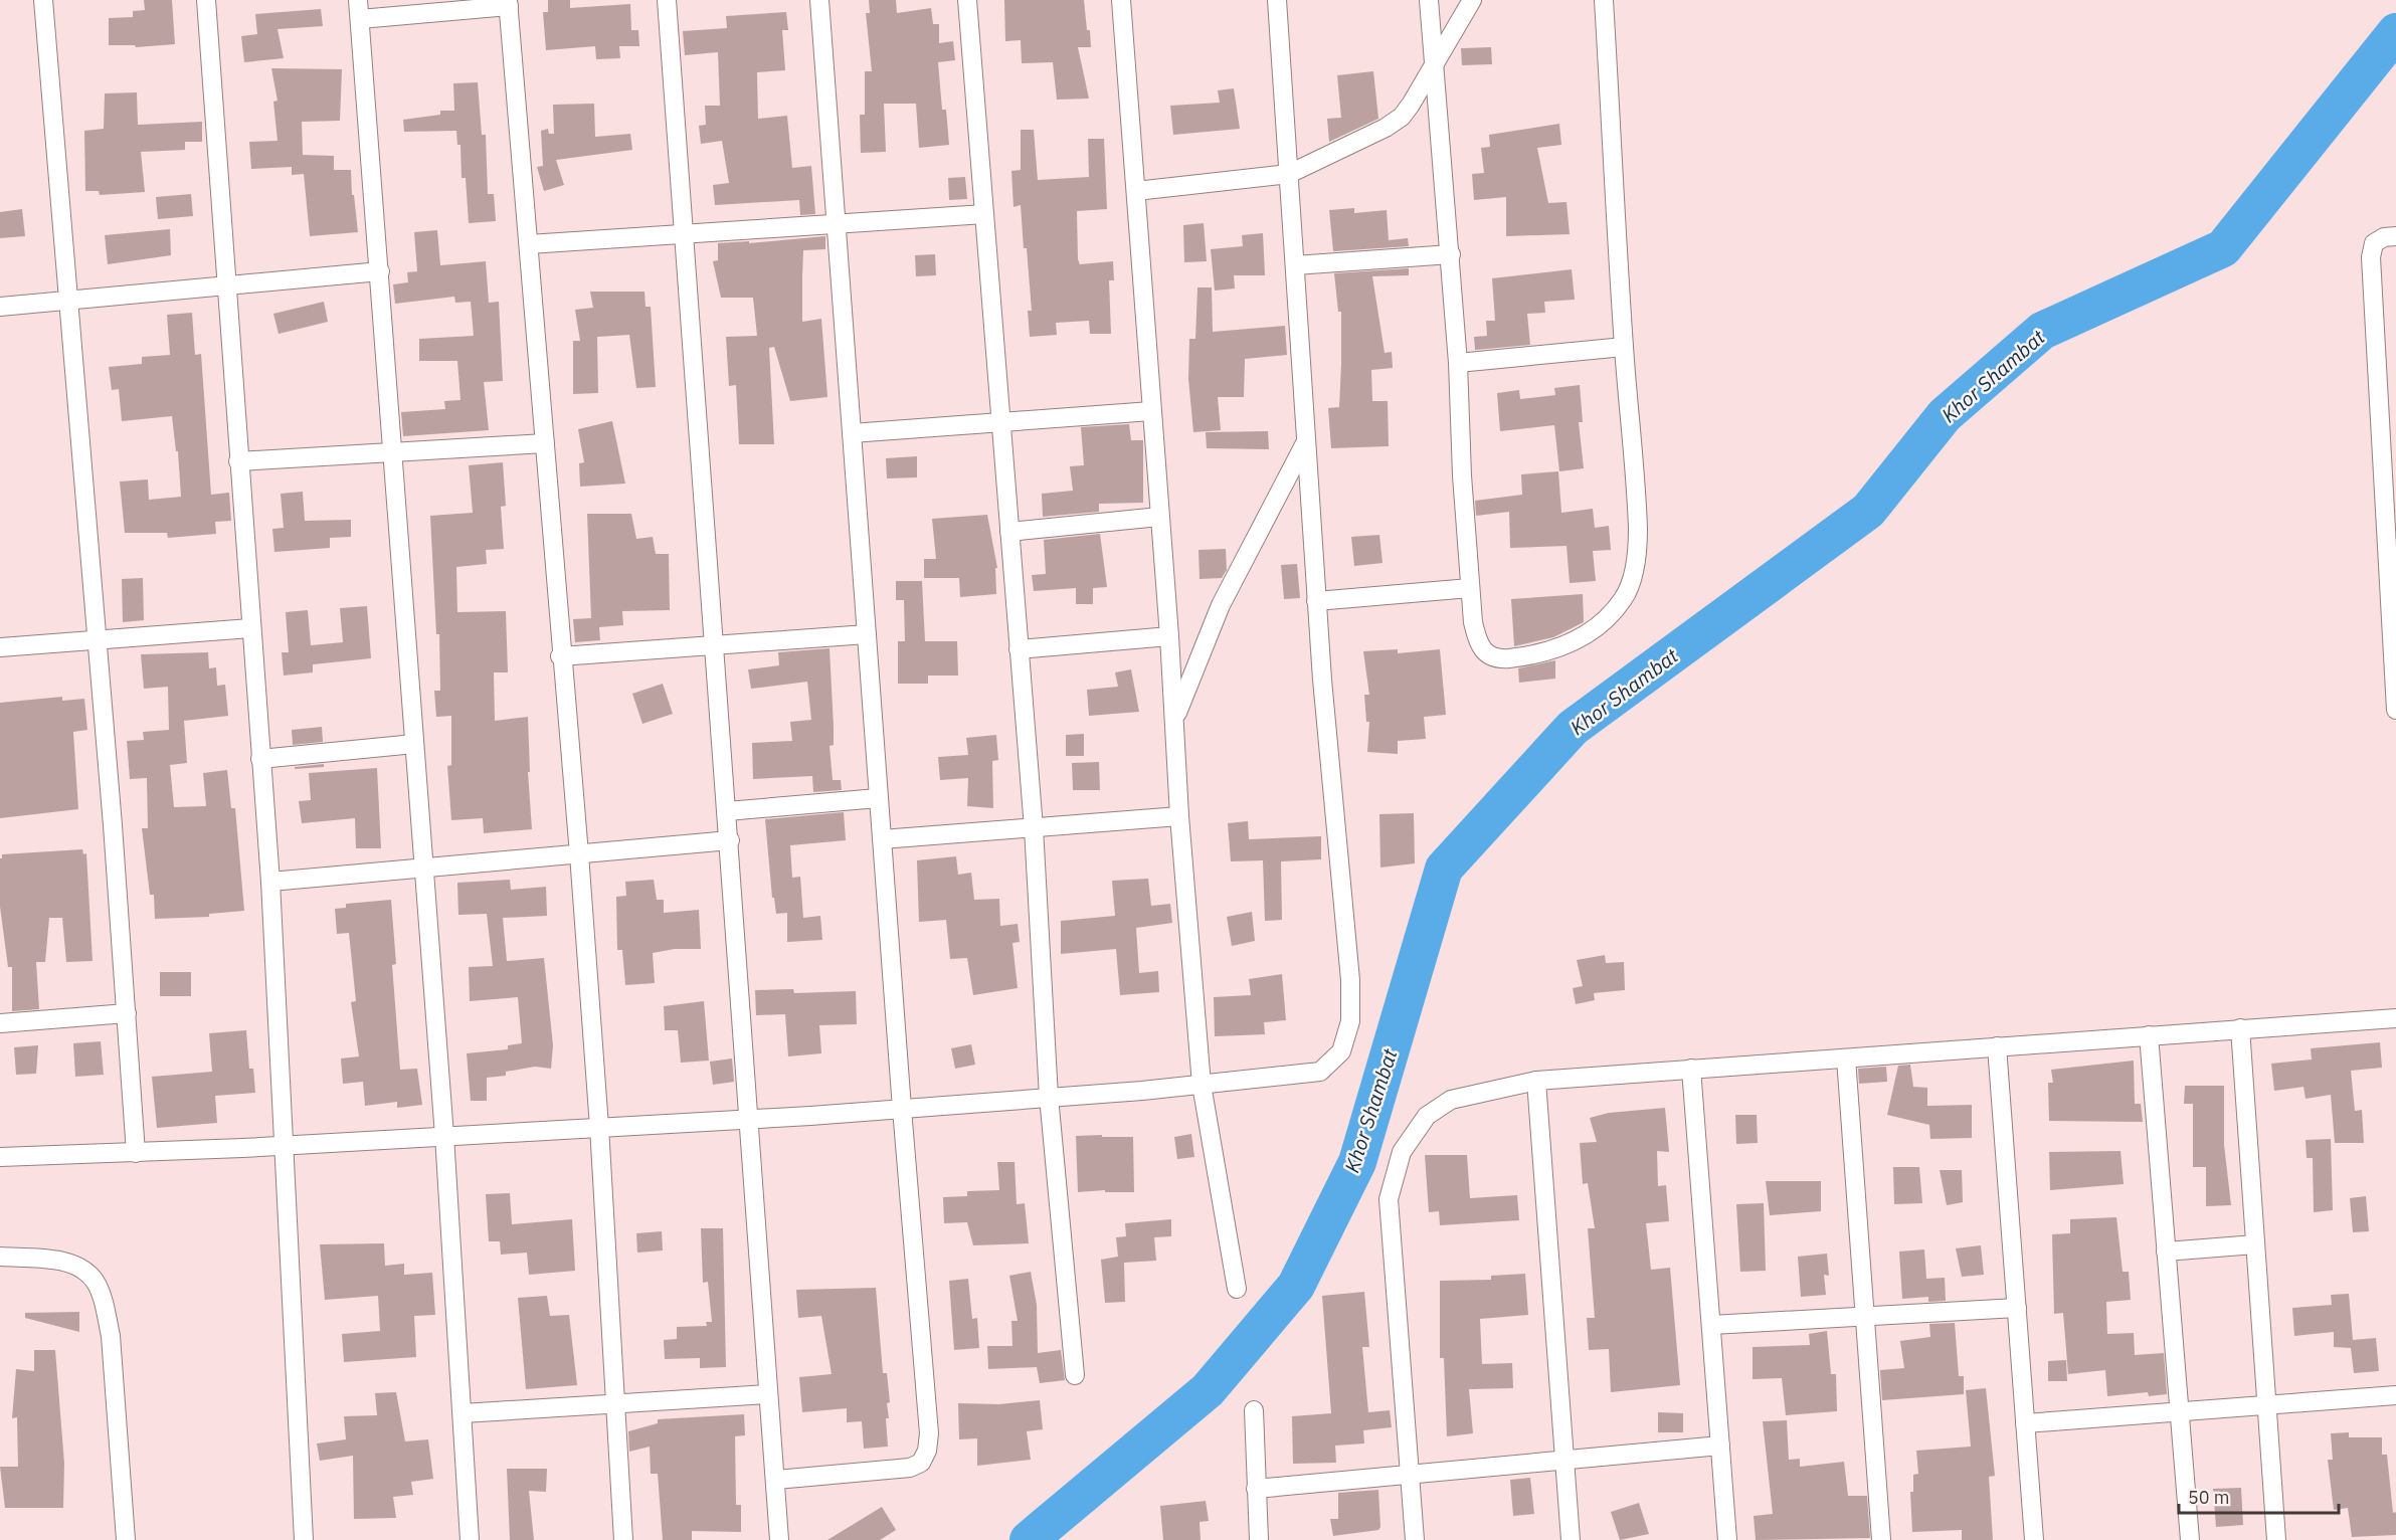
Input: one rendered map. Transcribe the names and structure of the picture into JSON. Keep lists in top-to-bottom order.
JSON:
{
  "water": ["Khor Shambat"],
  "scale_bar": "50 m"
}
